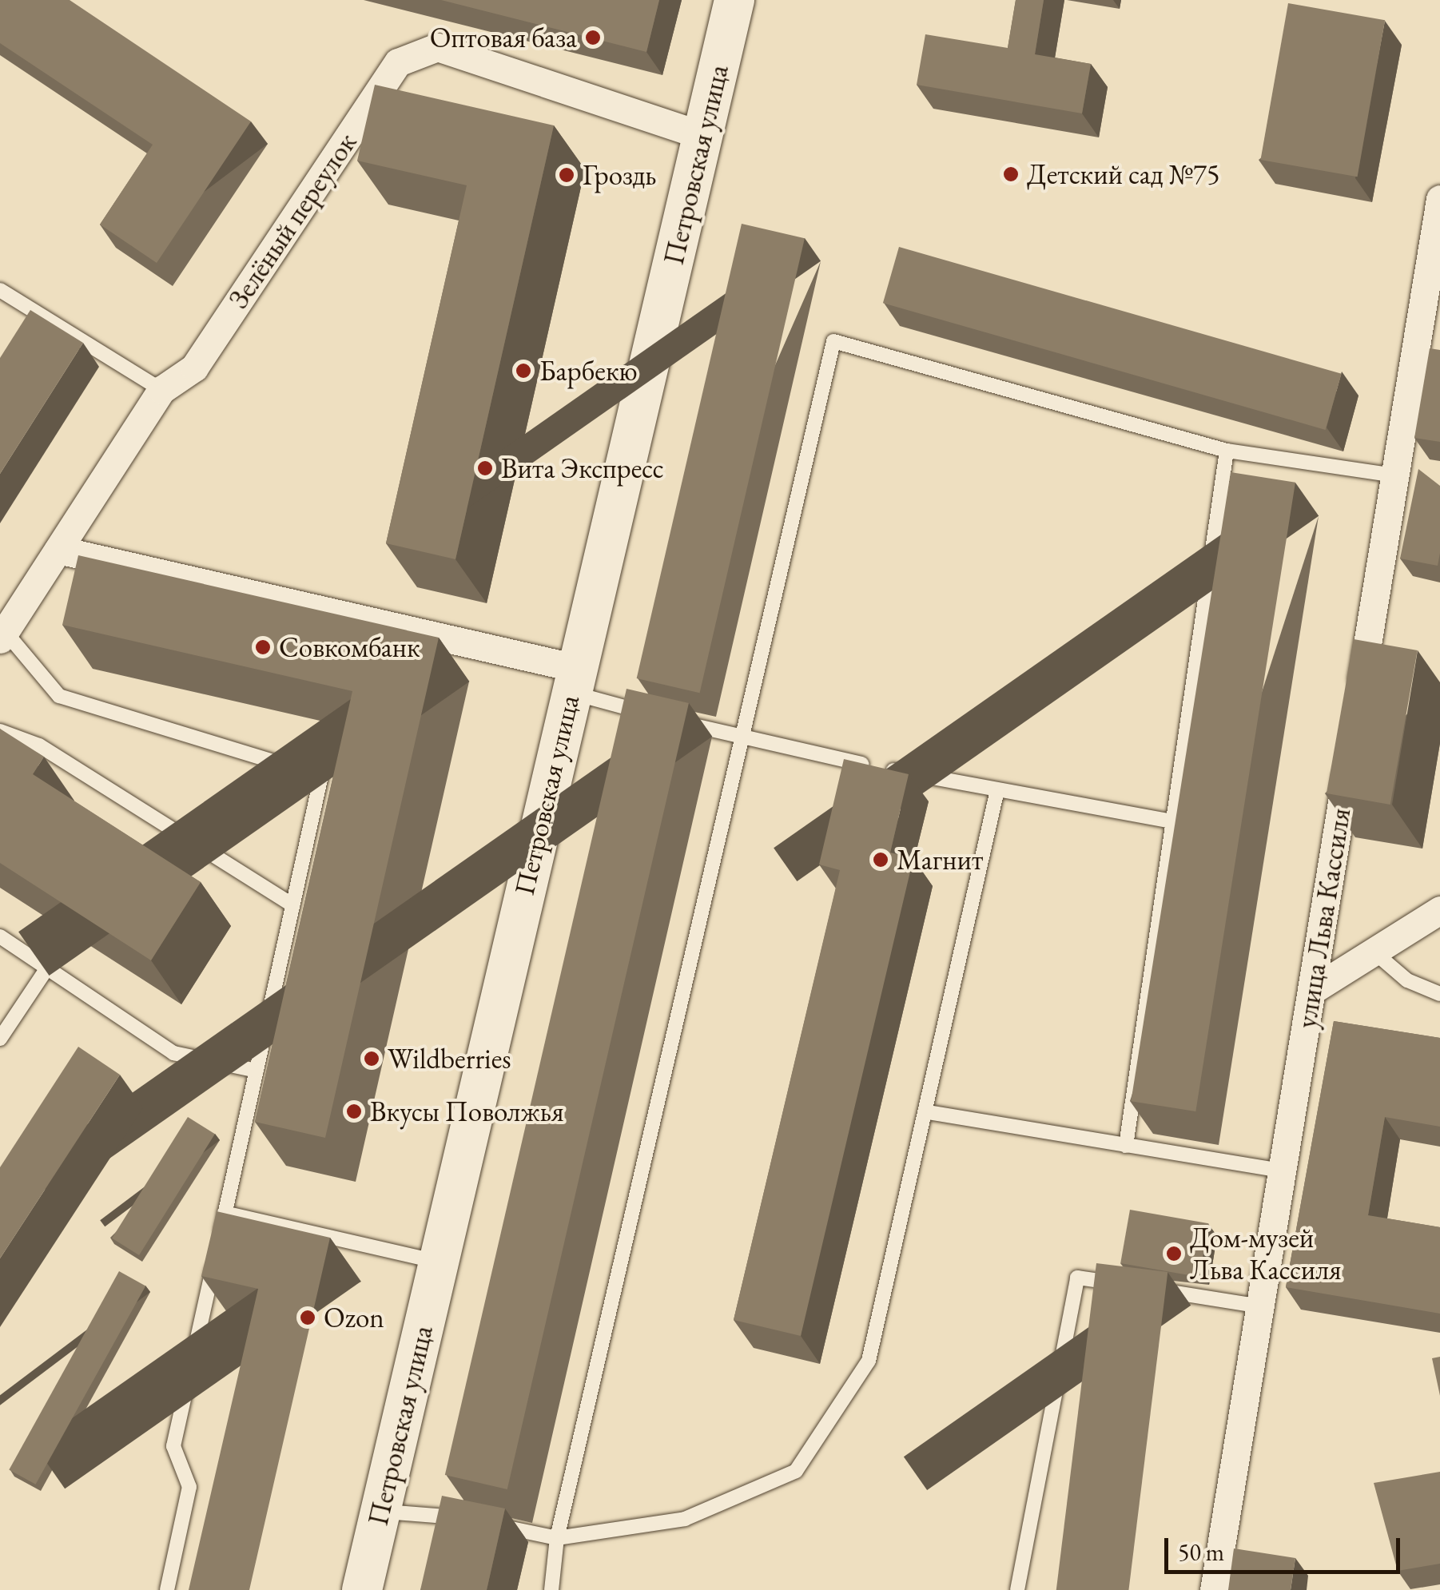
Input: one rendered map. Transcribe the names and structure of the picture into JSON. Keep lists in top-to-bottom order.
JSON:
{
  "streets": {
    "main road": ["Петровская улица"],
    "street": ["Зелёный переулок", "улица Льва Кассиля"]
  },
  "crossings": [
    ["Петровская улица", "Зелёный переулок"]
  ],
  "places": [
    "Оптовая база",
    "Детский сад №75",
    "Гроздь",
    "Барбекю",
    "Вита Экспресс",
    "Совкомбанк",
    "Магнит",
    "Wildberries",
    "Вкусы Поволжья",
    "Дом-музей Льва Кассиля",
    "Ozon"
  ],
  "scale_bar": "50 m"
}
